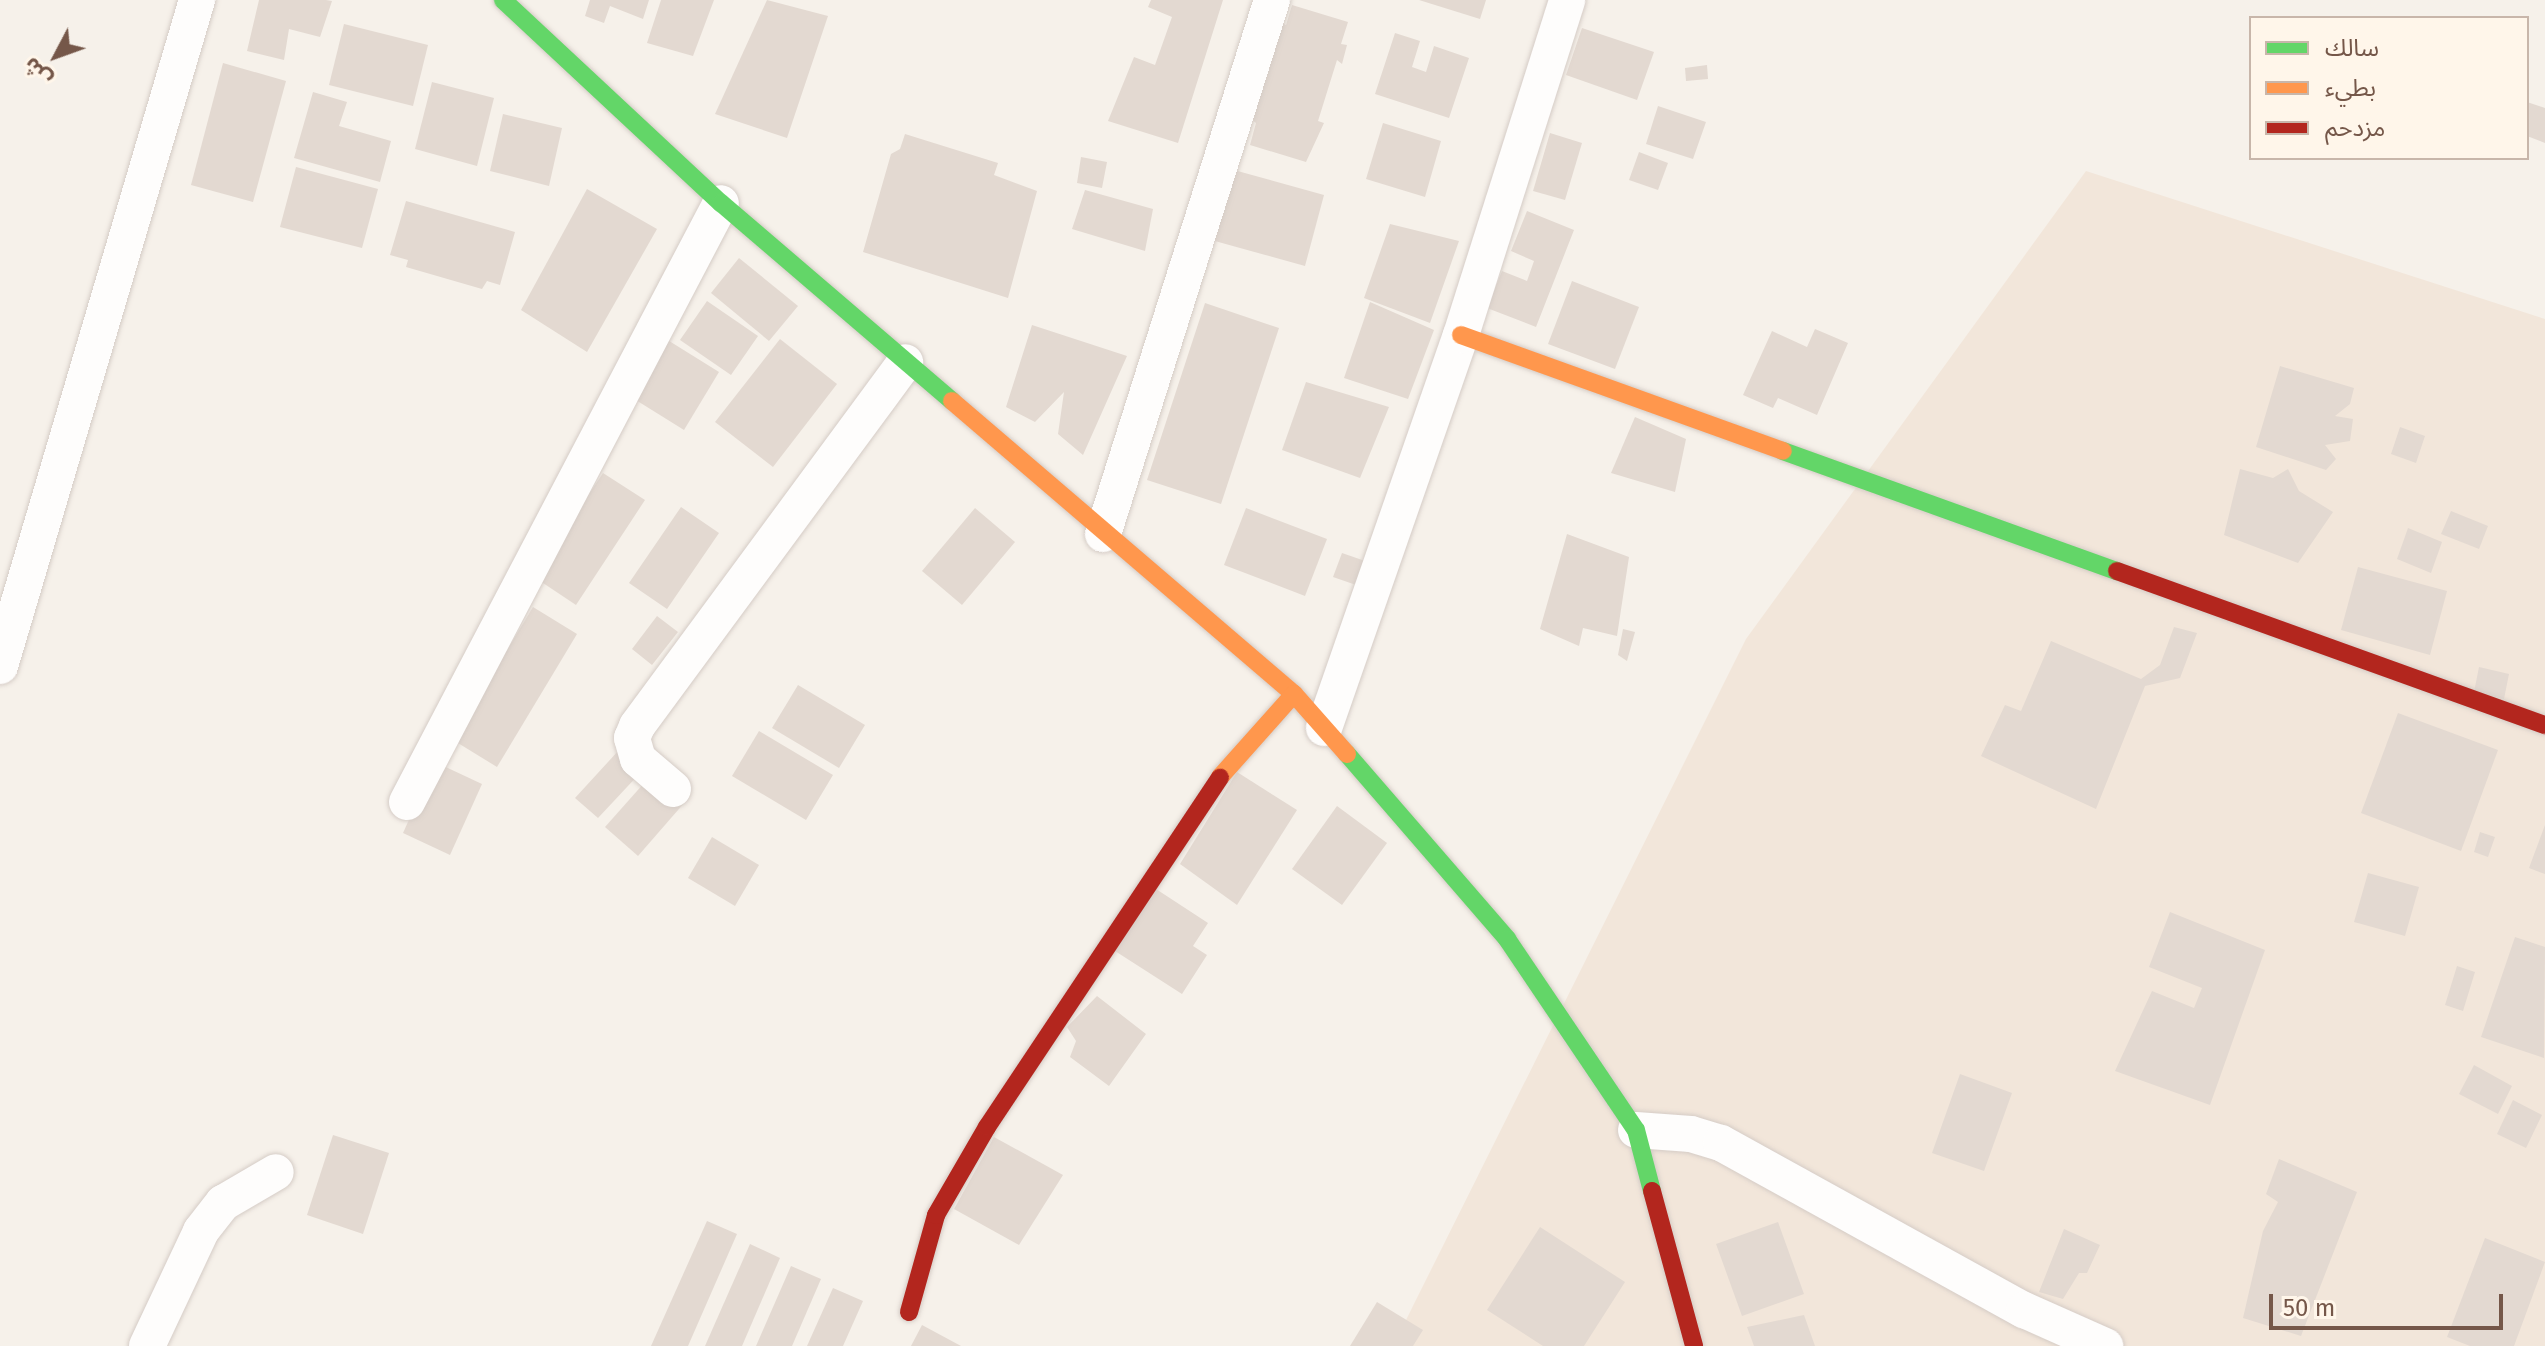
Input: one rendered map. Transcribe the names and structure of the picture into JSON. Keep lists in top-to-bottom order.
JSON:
{
  "legend": ["سالك", "بطيء", "مزدحم"],
  "scale_bar": "50 m",
  "north": "bottom left"
}
